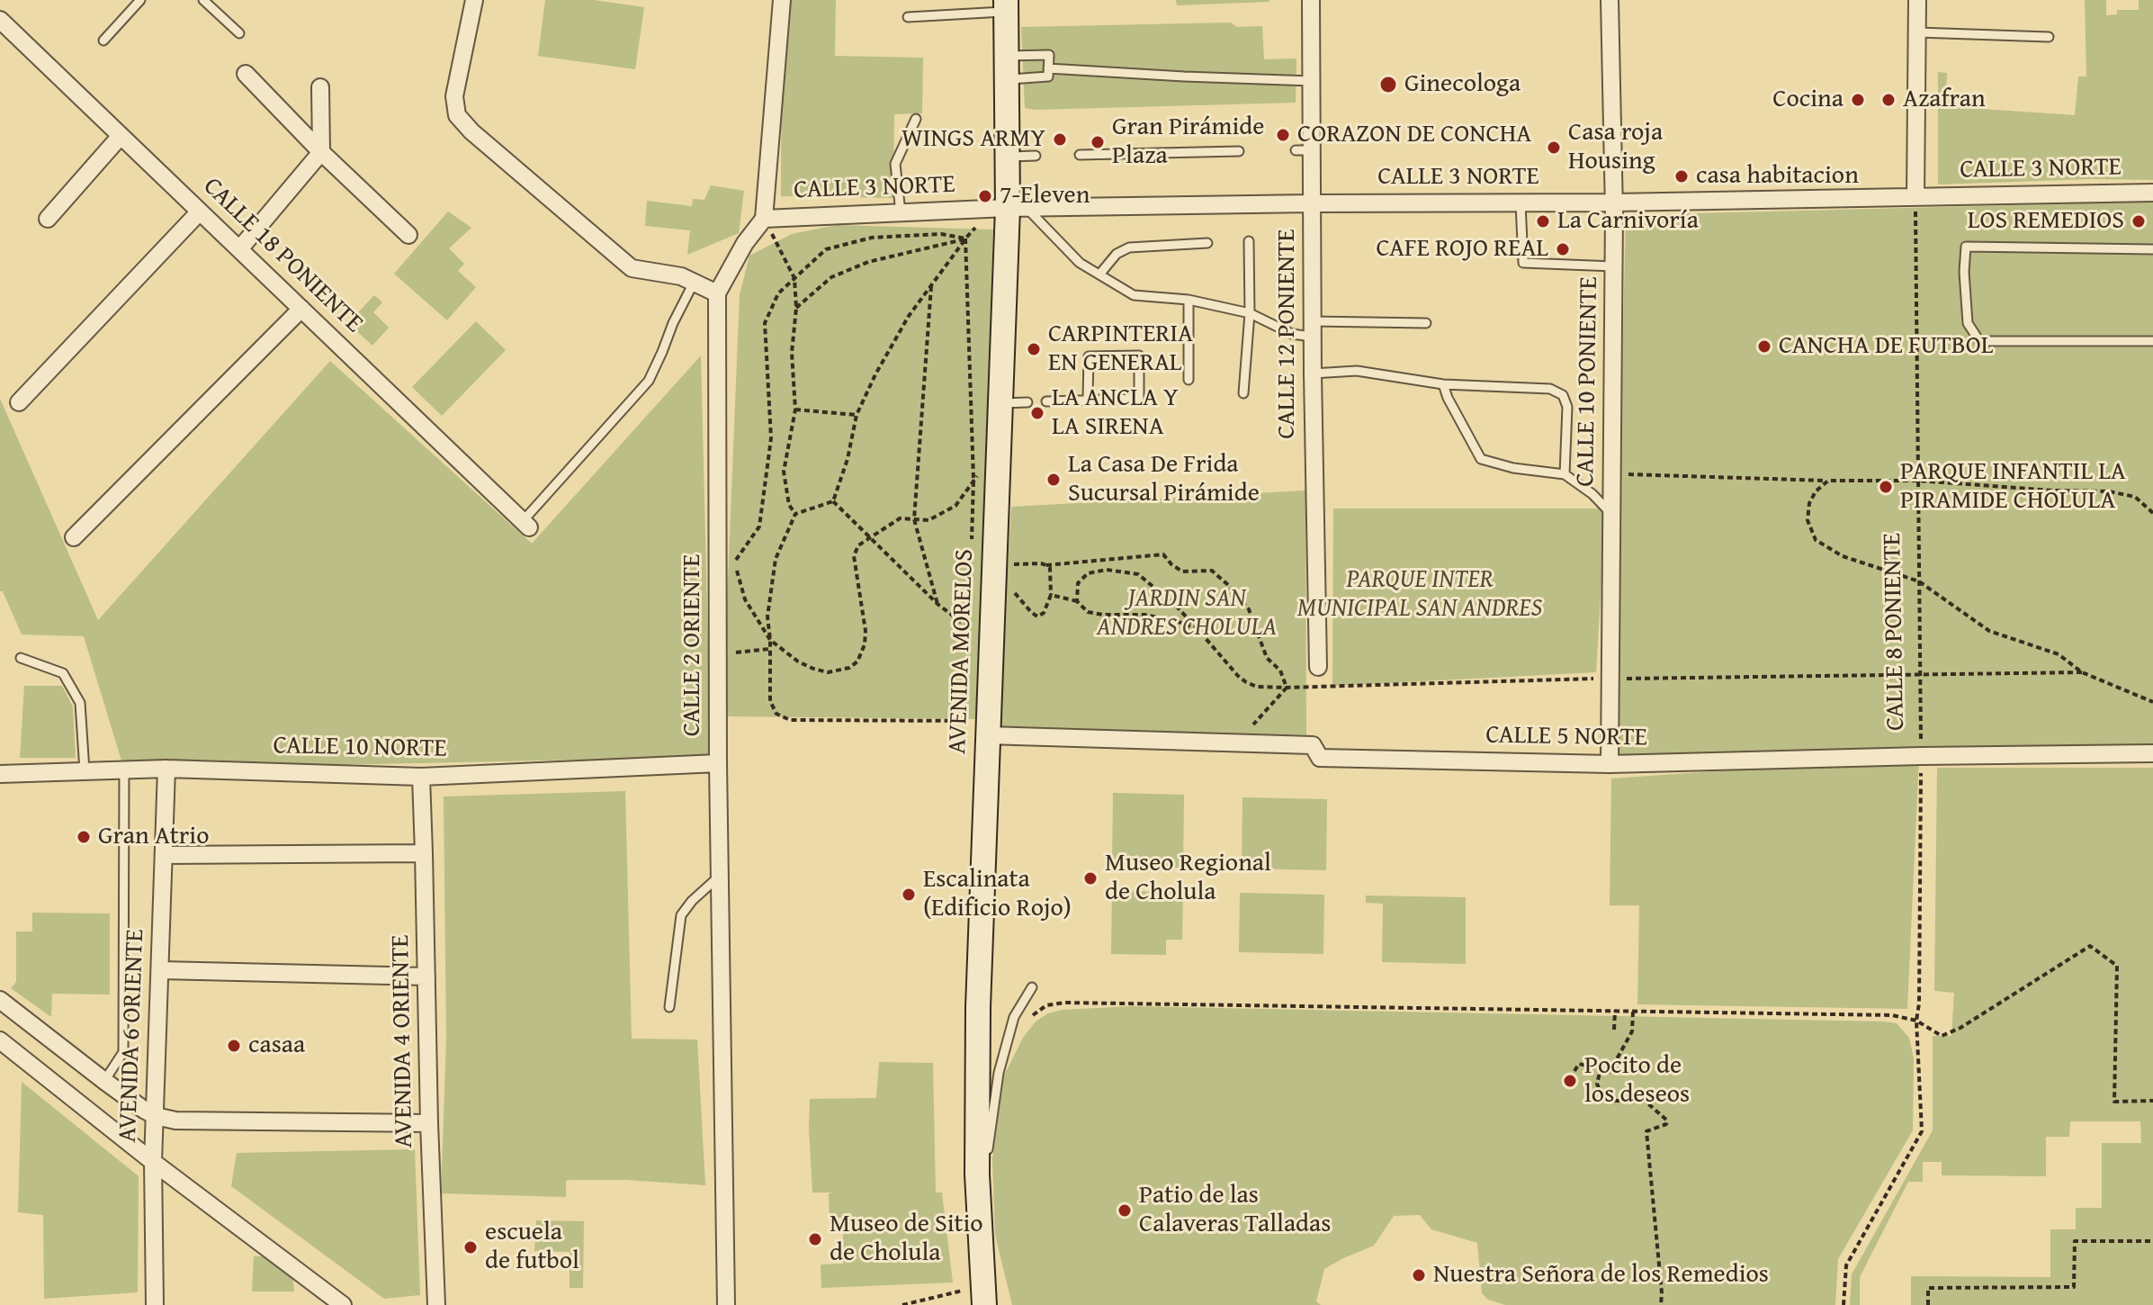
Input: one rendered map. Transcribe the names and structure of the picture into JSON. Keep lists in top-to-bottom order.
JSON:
{
  "streets": {
    "main road": ["AVENIDA MORELOS"],
    "street": [
      "CALLE 3 NORTE",
      "CALLE 18 PONIENTE",
      "CALLE 12 PONIENTE",
      "CALLE 10 PONIENTE",
      "CALLE 2 ORIENTE",
      "CALLE 5 NORTE",
      "CALLE 10 NORTE",
      "AVENIDA 6 ORIENTE",
      "AVENIDA 4 ORIENTE"
    ],
    "path": ["CALLE 8 PONIENTE"]
  },
  "crossings": [
    ["CALLE 3 NORTE", "CALLE 12 PONIENTE"],
    ["CALLE 3 NORTE", "CALLE 10 PONIENTE"],
    ["CALLE 3 NORTE", "CALLE 8 PONIENTE"],
    ["CALLE 3 NORTE", "CALLE 2 ORIENTE"],
    ["CALLE 3 NORTE", "AVENIDA MORELOS"],
    ["CALLE 10 PONIENTE", "CALLE 5 NORTE"],
    ["CALLE 8 PONIENTE", "CALLE 5 NORTE"],
    ["CALLE 2 ORIENTE", "CALLE 10 NORTE"],
    ["AVENIDA MORELOS", "CALLE 5 NORTE"],
    ["CALLE 10 NORTE", "AVENIDA 6 ORIENTE"],
    ["CALLE 10 NORTE", "AVENIDA 4 ORIENTE"]
  ],
  "parks": ["PARQUE INTER MUNICIPAL SAN ANDRES", "JARDIN SAN ANDRES CHOLULA"],
  "places": [
    "Ginecologa",
    "Cocina",
    "Azafran",
    "CORAZON DE CONCHA",
    "WINGS ARMY",
    "Gran Pirámide Plaza",
    "Casa roja Housing",
    "casa habitacion",
    "7-Eleven",
    "La Carnivoría",
    "LOS REMEDIOS",
    "CAFE ROJO REAL",
    "CANCHA DE FUTBOL",
    "CARPINTERIA EN GENERAL",
    "LA ANCLA Y LA SIRENA",
    "La Casa De Frida Sucursal Pirámide",
    "PARQUE INFANTIL LA PIRAMIDE CHOLULA",
    "Gran Atrio",
    "Museo Regional de Cholula",
    "Escalinata (Edificio Rojo)",
    "casaa",
    "Pocito de los deseos",
    "Patio de las Calaveras Talladas",
    "Museo de Sitio de Cholula",
    "escuela de futbol",
    "Nuestra Señora de los Remedios"
  ]
}
